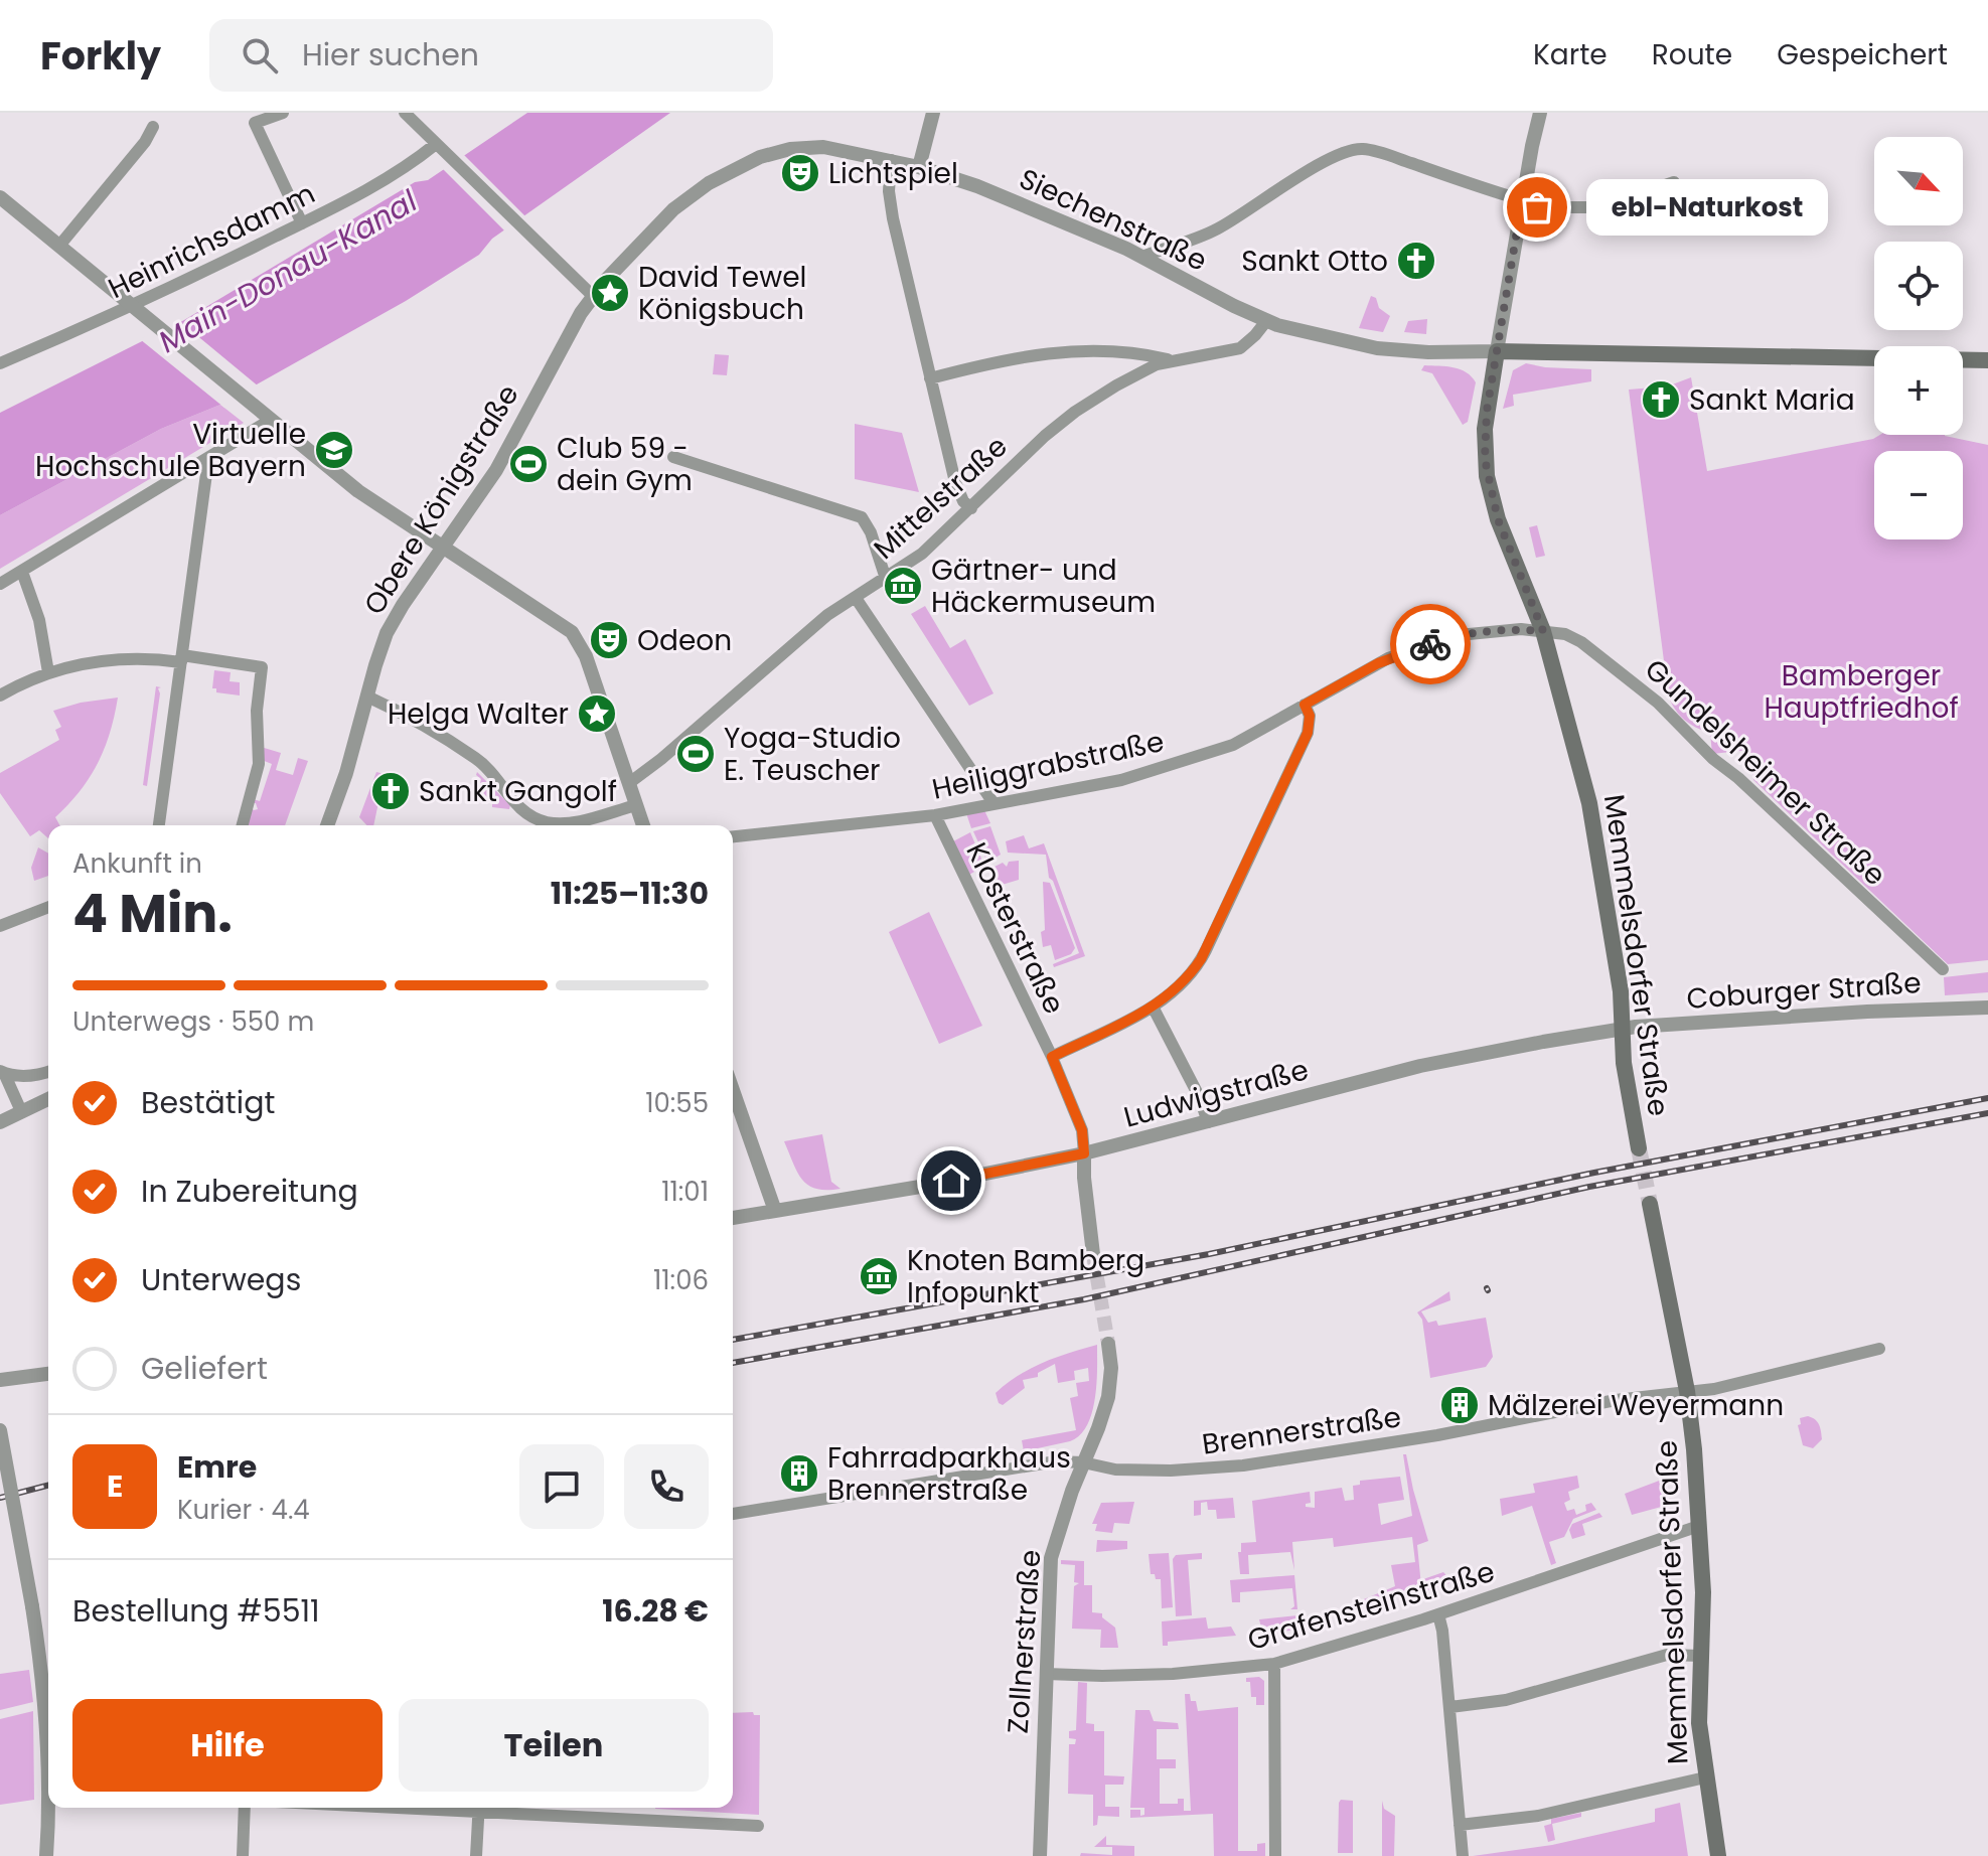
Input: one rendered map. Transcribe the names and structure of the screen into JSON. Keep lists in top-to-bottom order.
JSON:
{
  "streets": {
    "main road": ["Siechenstraße", "Memmelsdorfer Straße"],
    "street": [
      "Heinrichsdamm",
      "Mittelstraße",
      "Obere Königstraße",
      "Heiliggrabstraße",
      "Gundelsheimer Straße",
      "Klosterstraße",
      "Coburger Straße",
      "Ludwigstraße",
      "Brennerstraße",
      "Grafensteinstraße",
      "Zollnerstraße"
    ]
  },
  "crossings": [
    ["Siechenstraße", "Mittelstraße"],
    ["Siechenstraße", "Obere Königstraße"],
    ["Siechenstraße", "Memmelsdorfer Straße"],
    ["Heiliggrabstraße", "Gundelsheimer Straße"],
    ["Heiliggrabstraße", "Klosterstraße"],
    ["Heiliggrabstraße", "Memmelsdorfer Straße"],
    ["Gundelsheimer Straße", "Memmelsdorfer Straße"],
    ["Klosterstraße", "Ludwigstraße"],
    ["Memmelsdorfer Straße", "Coburger Straße"],
    ["Memmelsdorfer Straße", "Ludwigstraße"],
    ["Memmelsdorfer Straße", "Brennerstraße"],
    ["Memmelsdorfer Straße", "Grafensteinstraße"],
    ["Coburger Straße", "Ludwigstraße"],
    ["Brennerstraße", "Zollnerstraße"],
    ["Grafensteinstraße", "Zollnerstraße"]
  ],
  "water": ["Main-Donau-Kanal"],
  "parks": ["Bamberger Hauptfriedhof"],
  "places": {
    "theatre": ["Lichtspiel", "Odeon"],
    "other": ["ebl-Naturkost"],
    "church": ["Sankt Otto", "Sankt Maria", "Sankt Gangolf"],
    "place": ["David Tewel Königsbuch", "Helga Walter"],
    "school or university": ["Virtuelle Hochschule Bayern"],
    "sports": ["Club 59 - dein Gym", "Yoga-Studio E. Teuscher"],
    "museum": ["Gärtner- und Häckermuseum", "Knoten Bamberg Infopunkt"],
    "building": ["Mälzerei Weyermann", "Fahrradparkhaus Brennerstraße"]
  },
  "north": "bottom right",
  "page": {
    "header": "Forkly",
    "search": "Hier suchen",
    "nav": ["Karte", "Route", "Gespeichert"],
    "map_buttons": ["+", "−"],
    "bubble": "ebl-Naturkost",
    "heading": ["4 Min.", "Ankunft in", "11:25–11:30"],
    "panel": [
      "Emre",
      "Kurier · 4.4",
      "Bestellung #5511",
      "16.28 €"
    ],
    "bar": "Unterwegs · 550 m",
    "list": [
      ["Bestätigt", "10:55"],
      ["In Zubereitung", "11:01"],
      ["Unterwegs", "11:06"],
      "Geliefert"
    ],
    "round": "E",
    "buttons": ["Hilfe", "Teilen"]
  }
}
